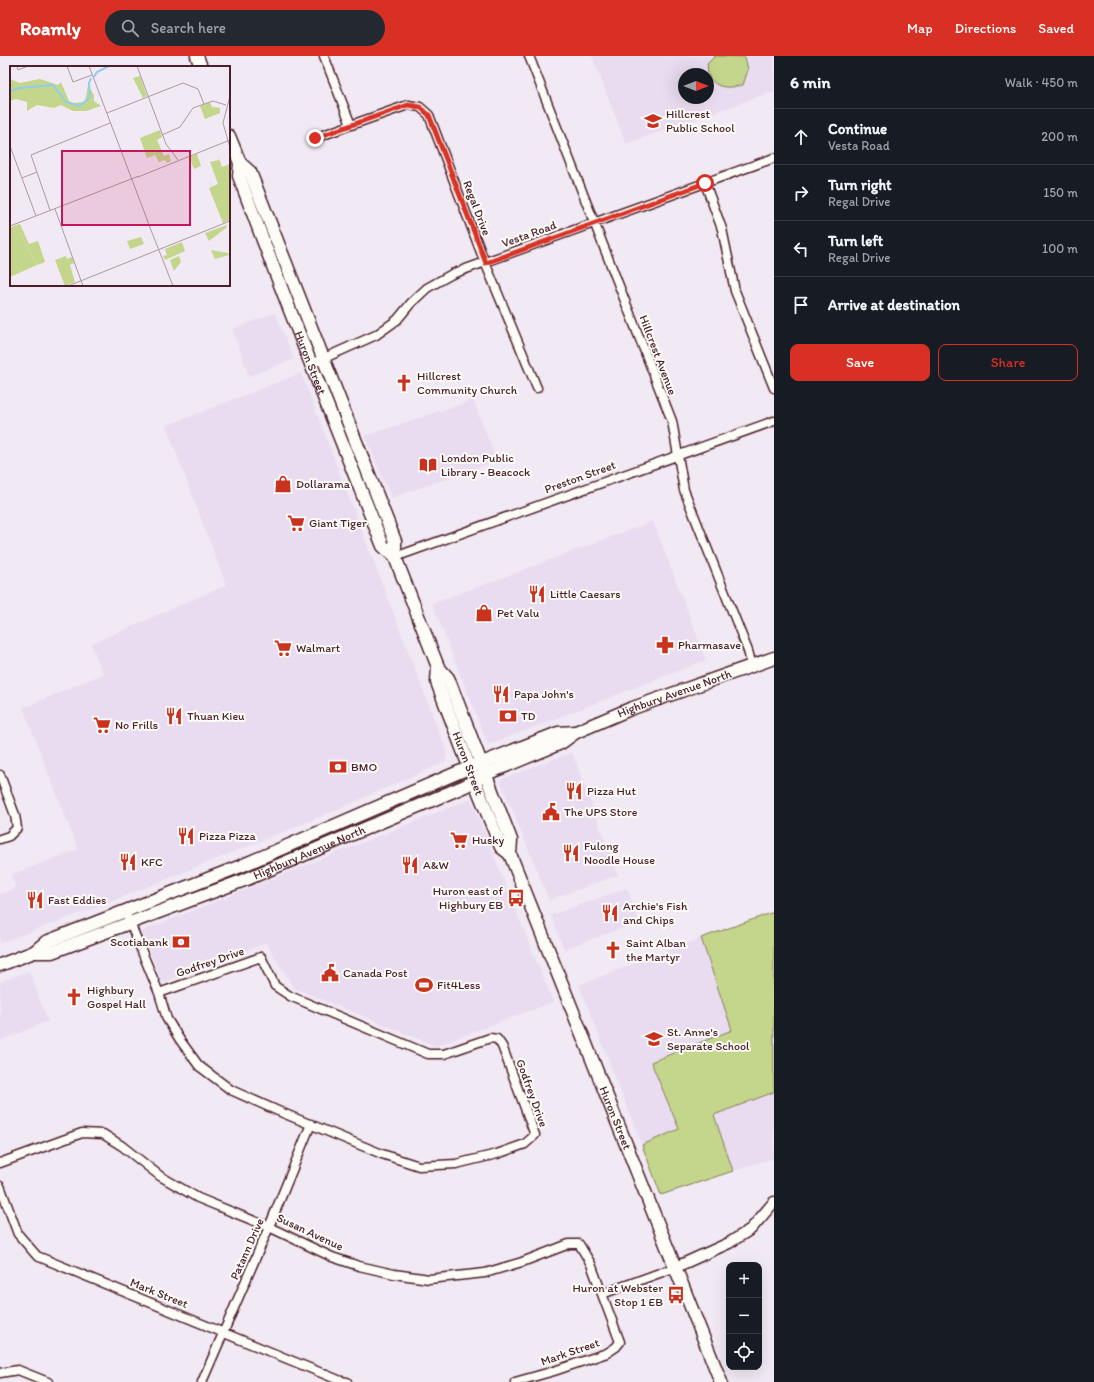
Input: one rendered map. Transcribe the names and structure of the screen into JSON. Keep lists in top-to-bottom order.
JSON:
{
  "streets": {
    "main road": ["Huron Street", "Highbury Avenue North"],
    "street": [
      "Regal Drive",
      "Vesta Road",
      "Hillcrest Avenue",
      "Preston Street",
      "Godfrey Drive",
      "Susan Avenue",
      "Patann Drive",
      "Mark Street"
    ]
  },
  "crossings": [
    ["Regal Drive", "Vesta Road"],
    ["Vesta Road", "Hillcrest Avenue"],
    ["Vesta Road", "Huron Street"],
    ["Hillcrest Avenue", "Preston Street"],
    ["Hillcrest Avenue", "Highbury Avenue North"],
    ["Huron Street", "Preston Street"],
    ["Huron Street", "Highbury Avenue North"],
    ["Highbury Avenue North", "Godfrey Drive"],
    ["Godfrey Drive", "Patann Drive"],
    ["Susan Avenue", "Patann Drive"],
    ["Susan Avenue", "Mark Street"],
    ["Patann Drive", "Mark Street"]
  ],
  "places": {
    "school or university": ["Hillcrest Public School", "St. Anne's Separate School"],
    "church": ["Hillcrest Community Church", "Saint Alban the Martyr", "Highbury Gospel Hall"],
    "library": ["London Public Library - Beacock"],
    "shop": ["Dollarama", "Pet Valu"],
    "supermarket": [
      "Giant Tiger",
      "Walmart",
      "No Frills",
      "Husky"
    ],
    "restaurant": [
      "Little Caesars",
      "Papa John's",
      "Thuan Kieu",
      "Pizza Hut",
      "Pizza Pizza",
      "Fulong Noodle House",
      "KFC",
      "A&W",
      "Fast Eddies",
      "Archie's Fish and Chips"
    ],
    "pharmacy": ["Pharmasave"],
    "bank": ["TD", "BMO", "Scotiabank"],
    "public building": ["The UPS Store", "Canada Post"],
    "bus stop": ["Huron east of Highbury EB", "Huron at Webster Stop 1 EB"],
    "sports": ["Fit4Less"]
  },
  "north": "right",
  "page": {
    "header": "Roamly",
    "search": "Search here",
    "nav": ["Map", "Directions", "Saved"],
    "heading": ["6 min", "Walk · 450 m"],
    "list": [
      ["Continue", "Vesta Road", "200 m"],
      ["Turn right", "Regal Drive", "150 m"],
      ["Turn left", "Regal Drive", "100 m"],
      "Arrive at destination"
    ],
    "buttons": ["Save", "Share"],
    "map_buttons": ["+", "−"]
  }
}
